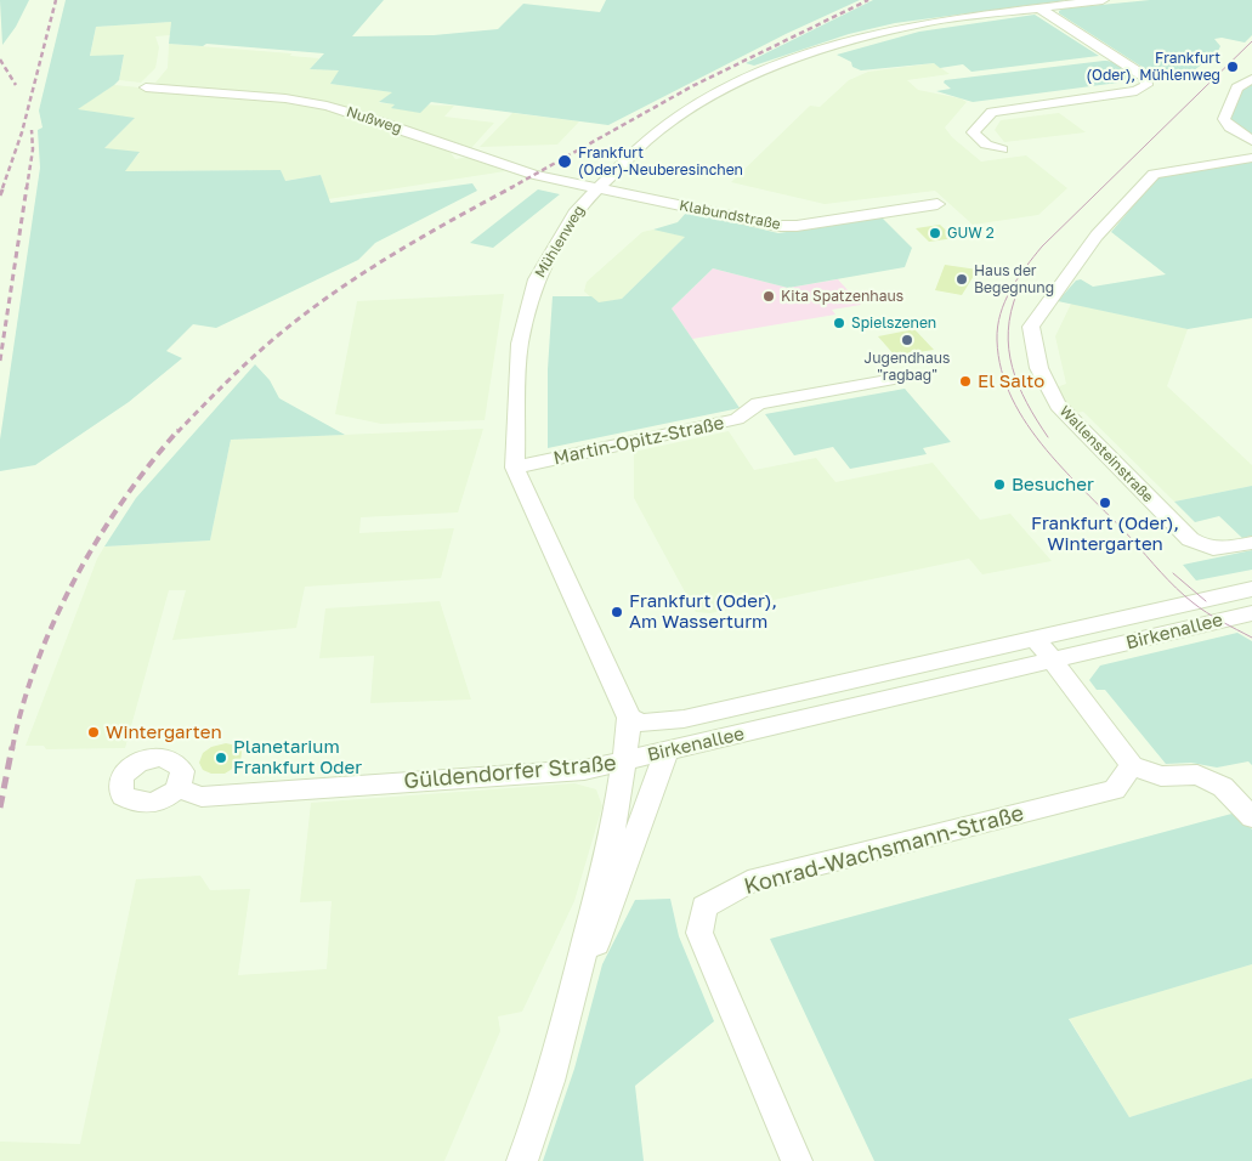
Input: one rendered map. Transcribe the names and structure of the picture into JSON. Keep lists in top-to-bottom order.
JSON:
{
  "streets": {
    "street": [
      "Nußweg",
      "Klabundstraße",
      "Mühlenweg",
      "Martin-Opitz-Straße",
      "Wallensteinstraße",
      "Birkenallee",
      "Güldendorfer Straße",
      "Konrad-Wachsmann-Straße"
    ]
  },
  "crossings": [
    ["Nußweg", "Klabundstraße"],
    ["Nußweg", "Mühlenweg"],
    ["Klabundstraße", "Mühlenweg"],
    ["Mühlenweg", "Martin-Opitz-Straße"],
    ["Mühlenweg", "Birkenallee"],
    ["Birkenallee", "Güldendorfer Straße"]
  ],
  "places": [
    "Frankfurt (Oder), Mühlenweg",
    "Frankfurt (Oder)-Neuberesinchen",
    "GUW 2",
    "Haus der Begegnung",
    "Kita Spatzenhaus",
    "Spielszenen",
    "Jugendhaus \"ragbag\"",
    "El Salto",
    "Besucher",
    "Frankfurt (Oder), Wintergarten",
    "Frankfurt (Oder), Am Wasserturm",
    "Wintergarten",
    "Planetarium Frankfurt Oder"
  ]
}
